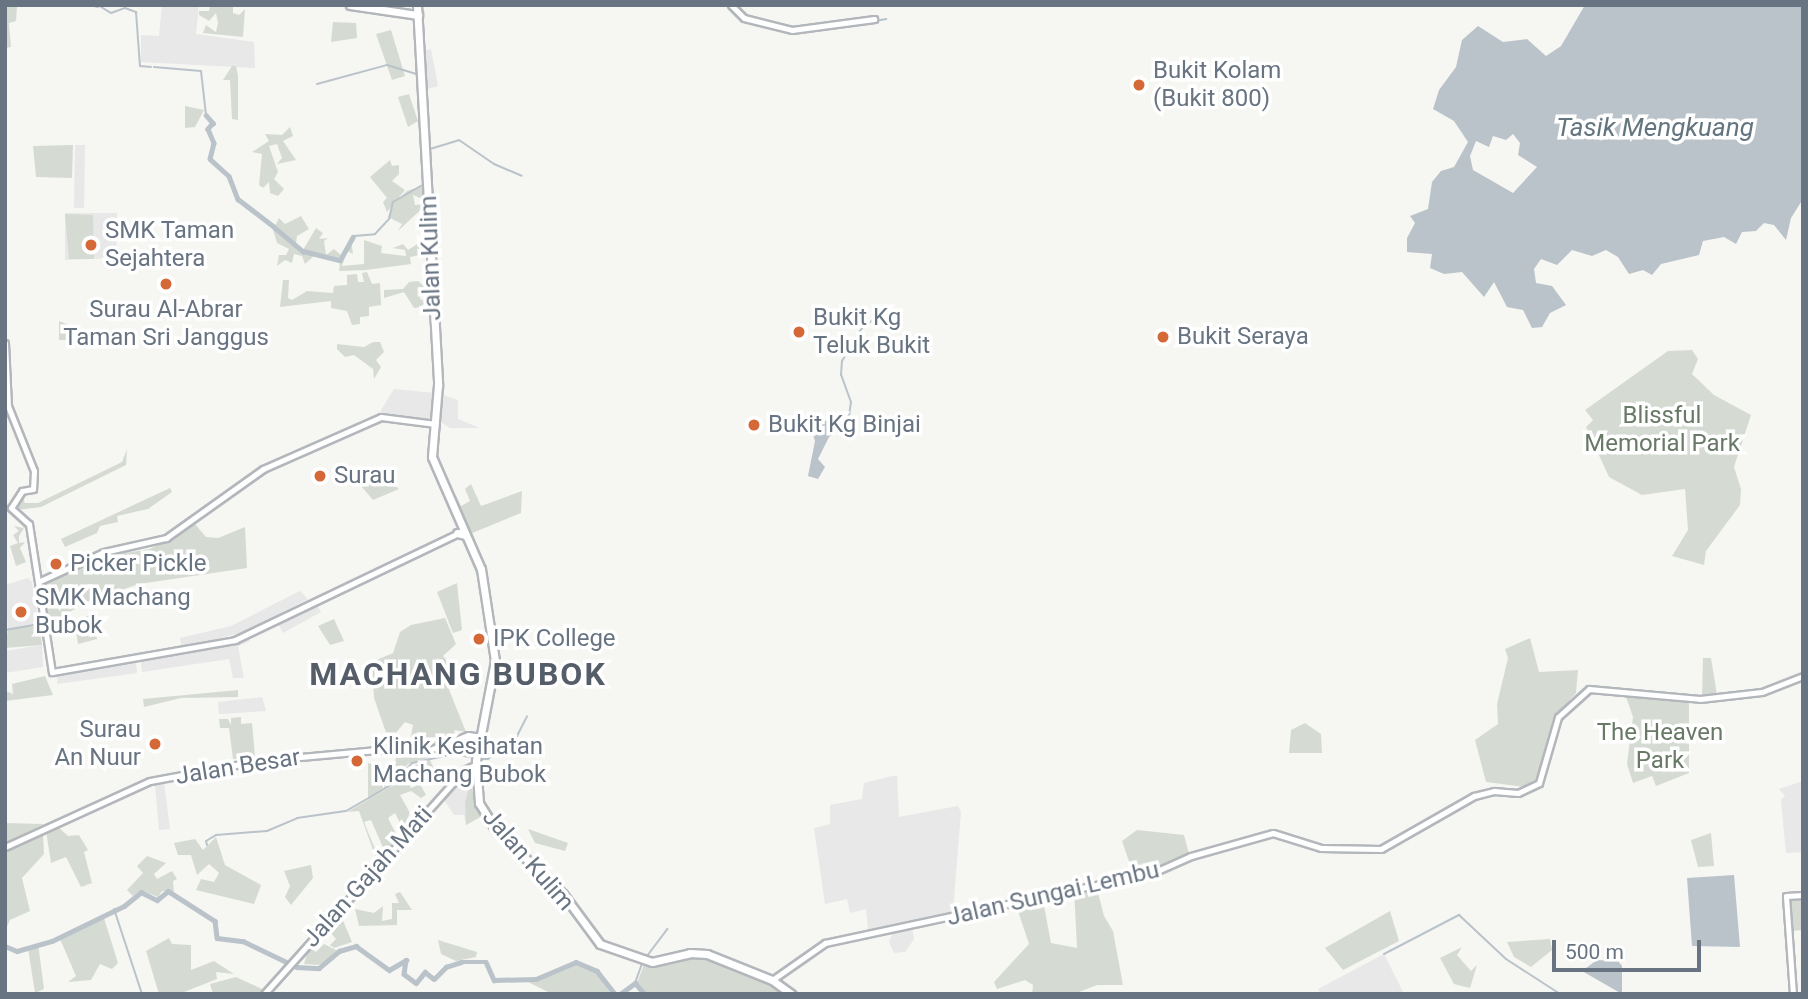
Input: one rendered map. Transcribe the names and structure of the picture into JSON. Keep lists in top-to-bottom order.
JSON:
{
  "streets": {
    "main road": [
      "Jalan Kulim",
      "Jalan Besar",
      "Jalan Gajah Mati",
      "Jalan Sungai Lembu"
    ]
  },
  "crossings": [
    ["Jalan Kulim", "Jalan Besar"],
    ["Jalan Kulim", "Jalan Gajah Mati"],
    ["Jalan Kulim", "Jalan Sungai Lembu"]
  ],
  "districts": ["MACHANG BUBOK"],
  "water": ["Tasik Mengkuang"],
  "parks": ["Blissful Memorial Park", "The Heaven Park"],
  "places": [
    "Bukit Kolam (Bukit 800)",
    "SMK Taman Sejahtera",
    "Surau Al-Abrar Taman Sri Janggus",
    "Bukit Kg Teluk Bukit",
    "Bukit Seraya",
    "Bukit Kg Binjai",
    "Surau",
    "Picker Pickle",
    "SMK Machang Bubok",
    "IPK College",
    "Surau An Nuur",
    "Klinik Kesihatan Machang Bubok"
  ],
  "scale_bar": "500 m"
}
